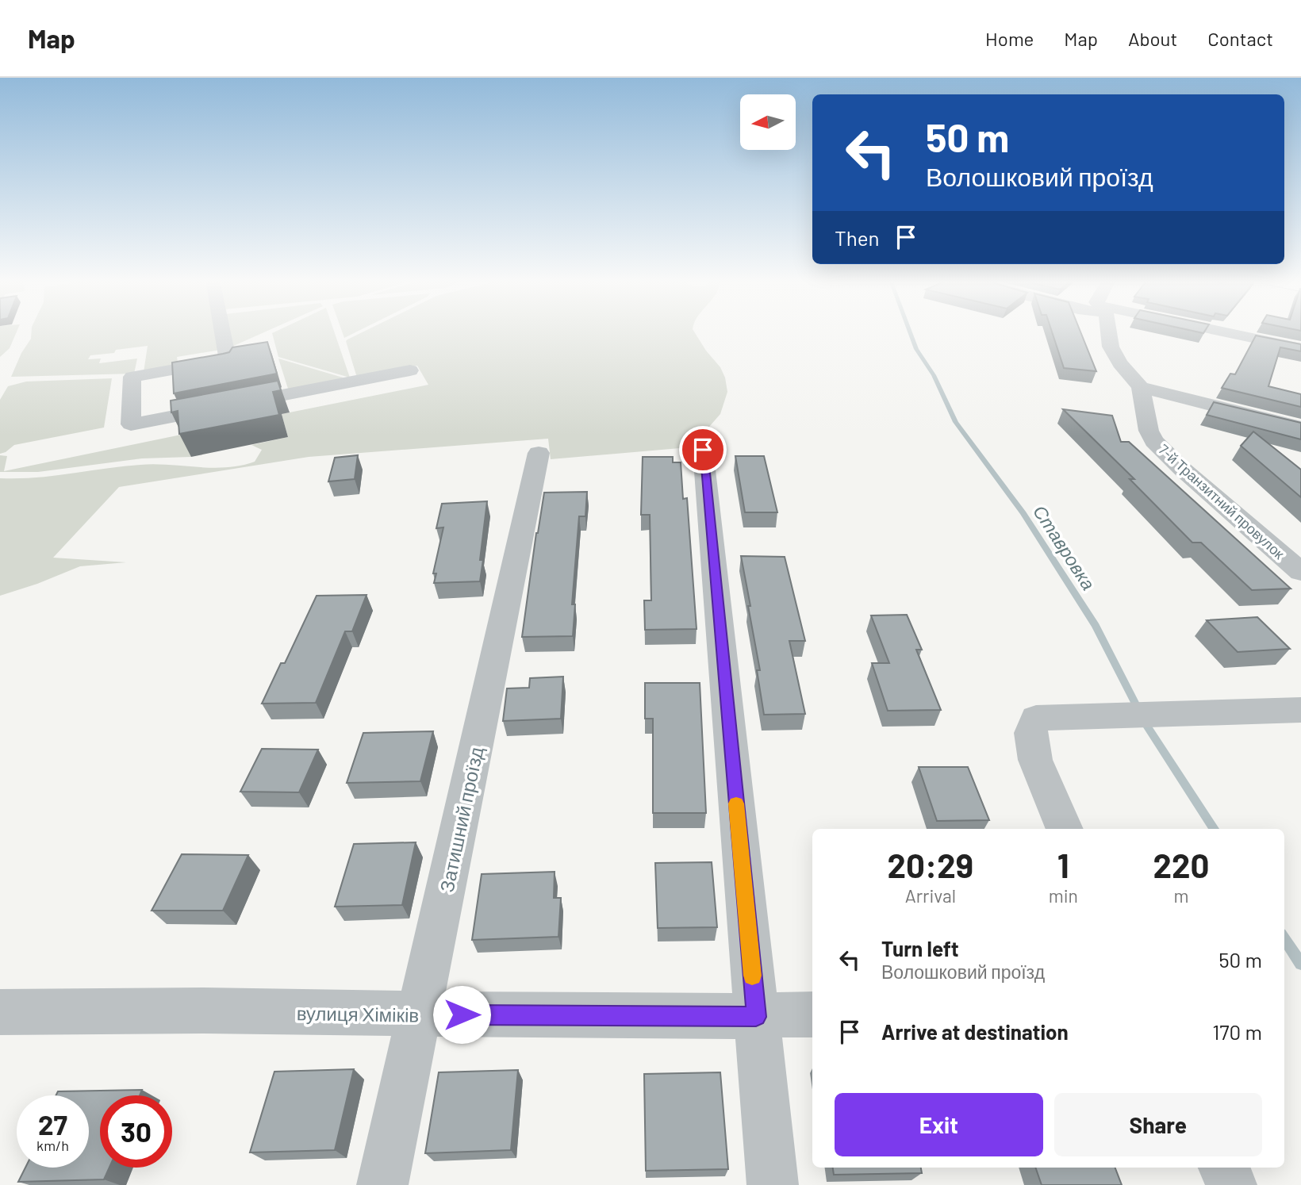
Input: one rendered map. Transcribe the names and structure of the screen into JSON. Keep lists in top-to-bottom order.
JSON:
{
  "streets": {
    "street": ["7-й Транзитний провулок", "Затишний проїзд", "вулиця Хіміків"]
  },
  "crossings": [
    ["Затишний проїзд", "вулиця Хіміків"]
  ],
  "water": ["Ставровка"],
  "north": "left",
  "page": {
    "header": "Map",
    "nav": [
      "Home",
      "Map",
      "About",
      "Contact"
    ],
    "turn": ["50 m", "Волошковий проїзд"],
    "then": "Then",
    "eta": [
      "20:29",
      "Arrival",
      "1",
      "min",
      "220",
      "m"
    ],
    "list": [
      {
        "name": "Turn left",
        "note": "Волошковий проїзд",
        "value": "50 m"
      },
      {
        "name": "Arrive at destination",
        "value": "170 m"
      }
    ],
    "buttons": ["Exit", "Share"],
    "speed": "27 km/h",
    "limit": "30"
  }
}
